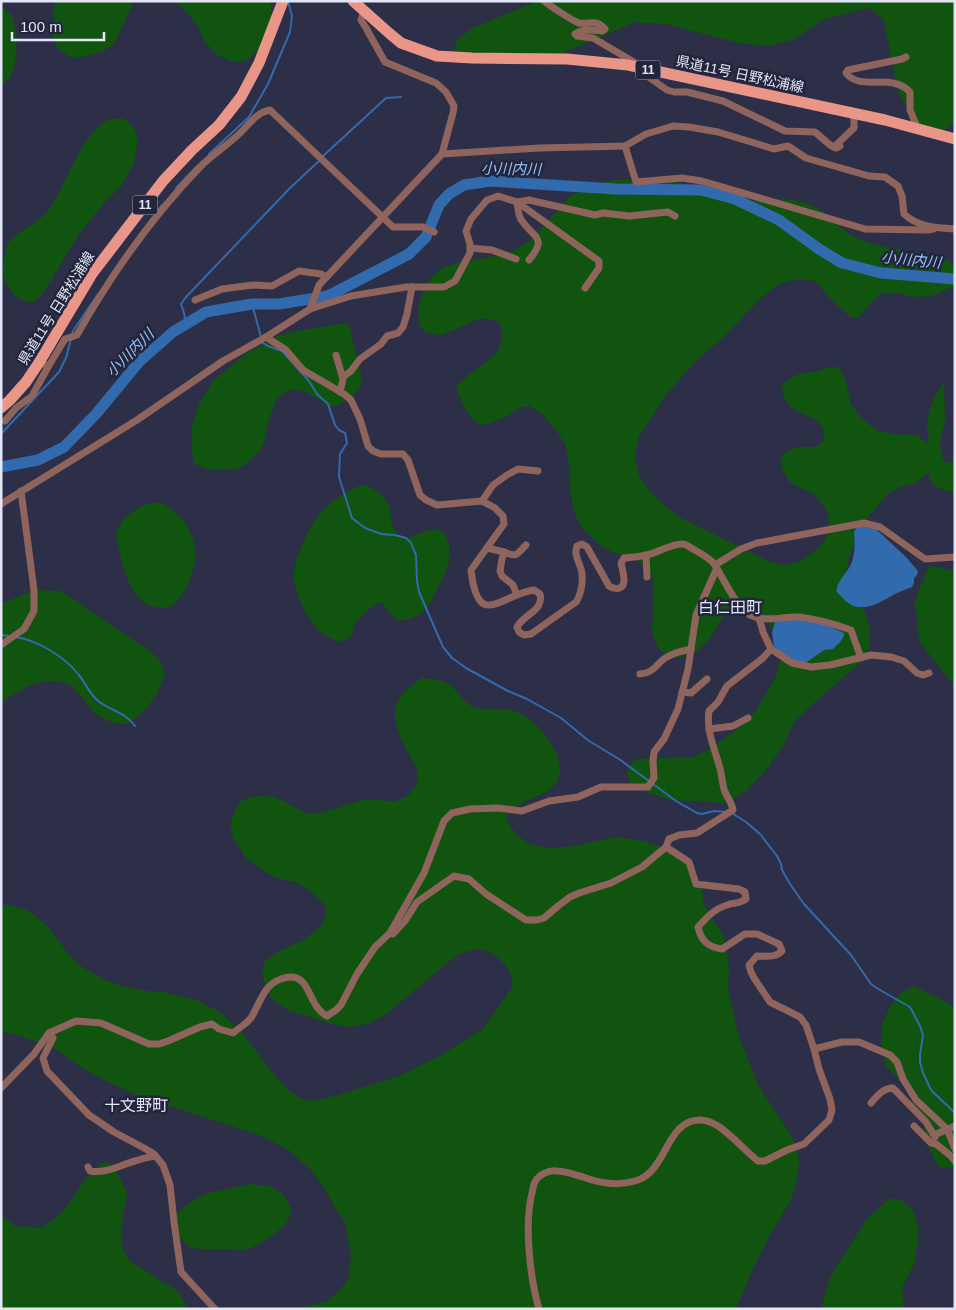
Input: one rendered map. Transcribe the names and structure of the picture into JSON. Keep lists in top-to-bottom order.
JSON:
{
  "streets": {
    "main road": ["11", "県道11号 日野松浦線"]
  },
  "districts": ["白仁田町", "十文野町"],
  "water": ["小川内川"],
  "scale_bar": "100 m"
}
